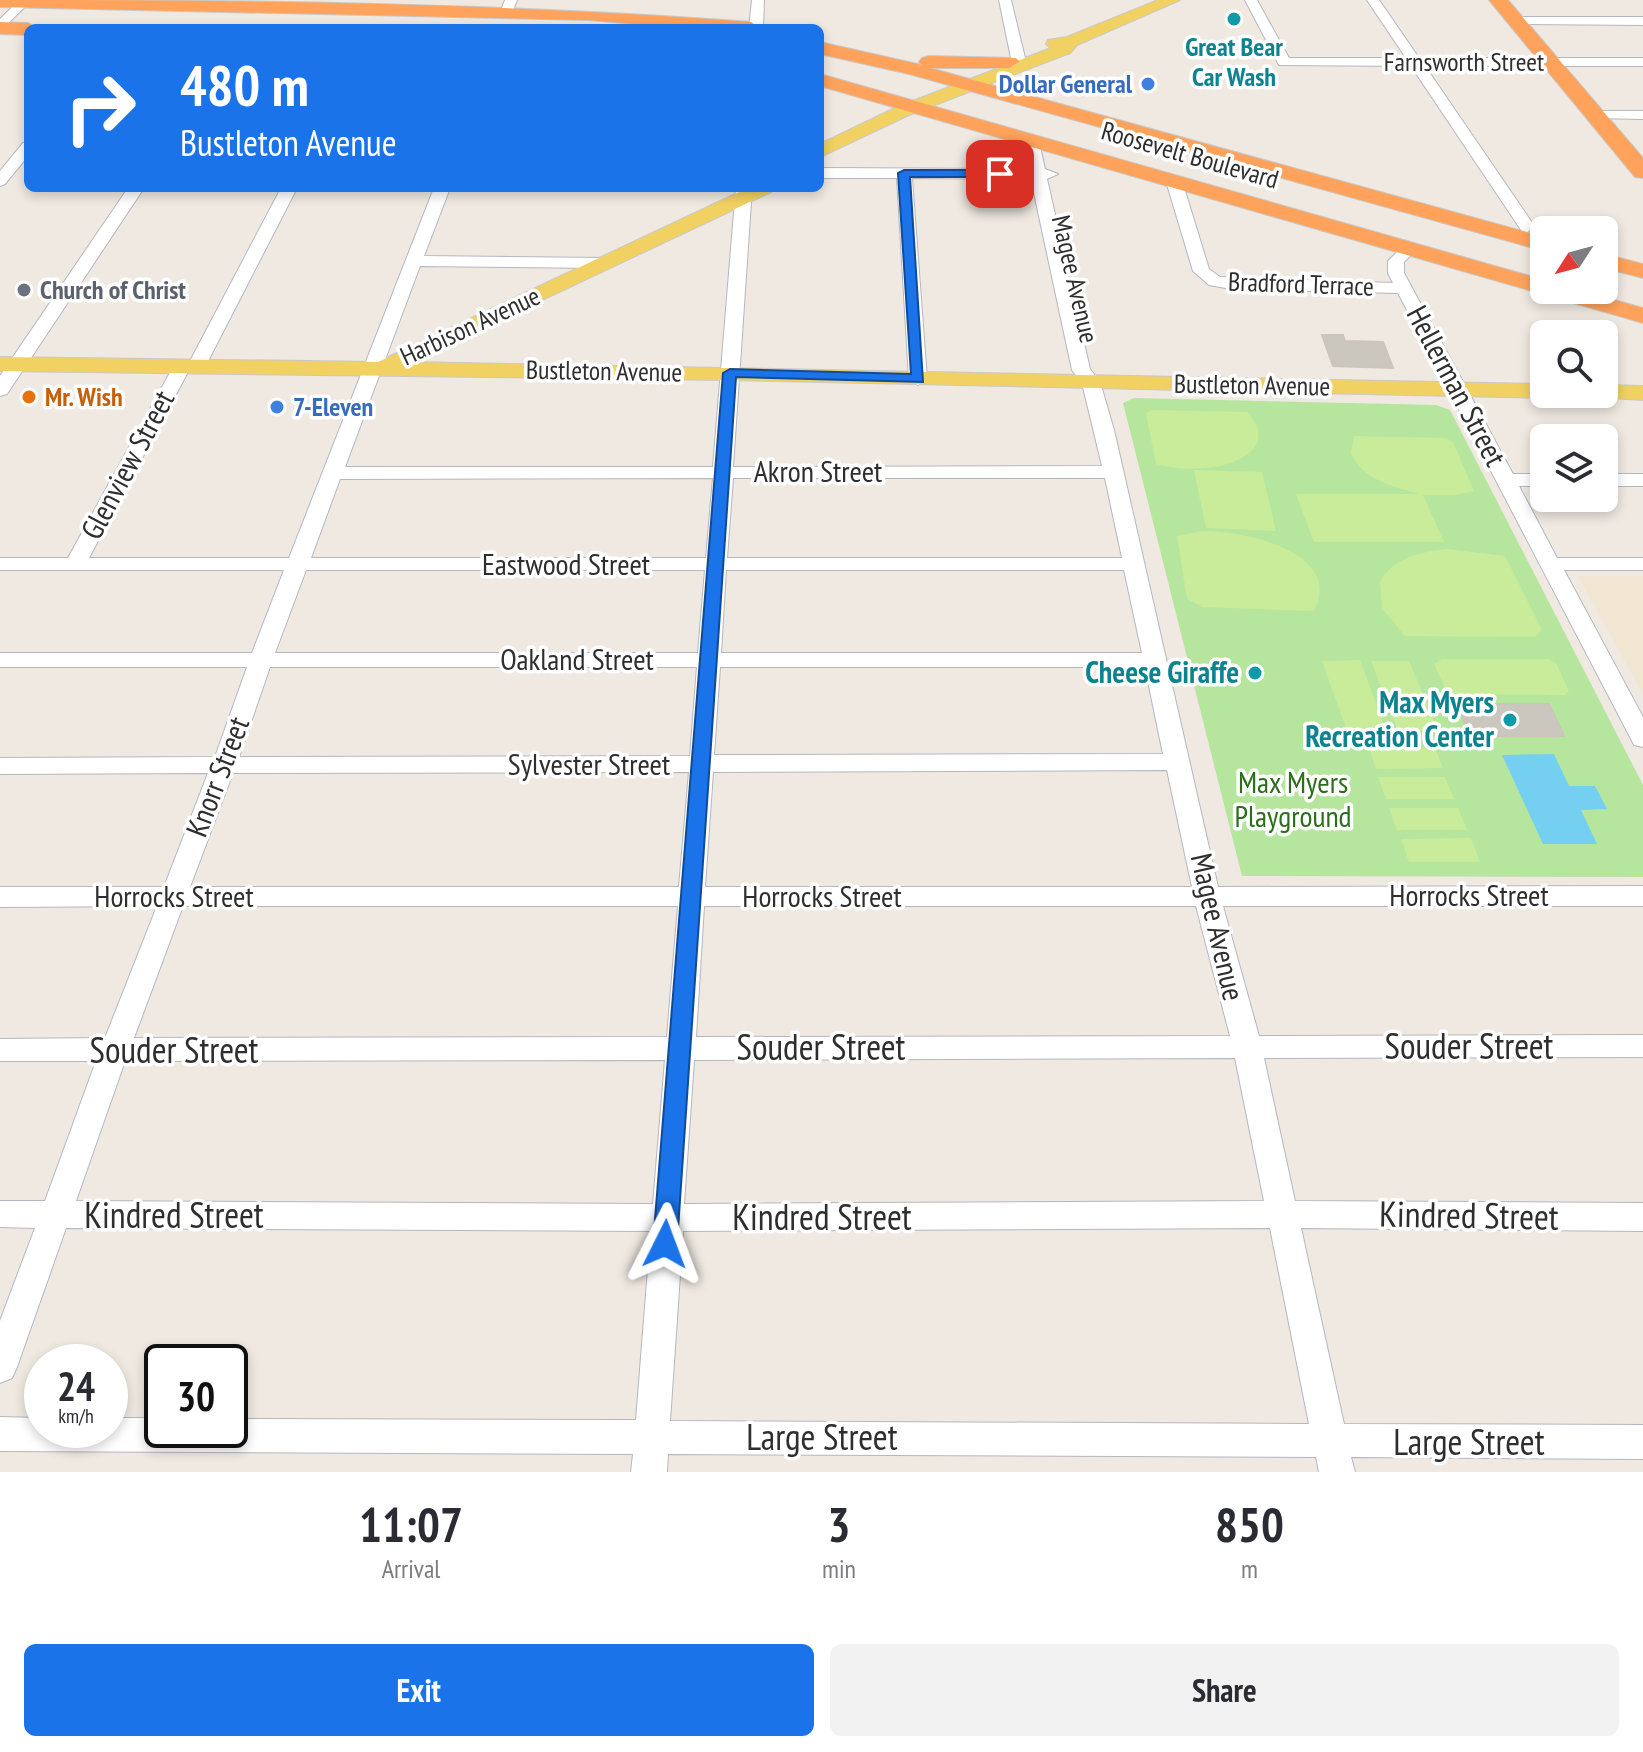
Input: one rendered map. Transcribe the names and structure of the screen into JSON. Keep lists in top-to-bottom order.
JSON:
{
  "streets": {
    "highway": ["Roosevelt Boulevard"],
    "main road": ["Harbison Avenue", "Bustleton Avenue"],
    "street": [
      "Farnsworth Street",
      "Magee Avenue",
      "Bradford Terrace",
      "Hellerman Street",
      "Glenview Street",
      "Akron Street",
      "Eastwood Street",
      "Oakland Street",
      "Sylvester Street",
      "Knorr Street",
      "Horrocks Street",
      "Souder Street",
      "Kindred Street",
      "Large Street"
    ]
  },
  "crossings": [
    ["Roosevelt Boulevard", "Magee Avenue"],
    ["Roosevelt Boulevard", "Bradford Terrace"],
    ["Roosevelt Boulevard", "Hellerman Street"],
    ["Magee Avenue", "Bustleton Avenue"],
    ["Magee Avenue", "Akron Street"],
    ["Magee Avenue", "Eastwood Street"],
    ["Magee Avenue", "Oakland Street"],
    ["Magee Avenue", "Sylvester Street"],
    ["Magee Avenue", "Horrocks Street"],
    ["Magee Avenue", "Souder Street"],
    ["Magee Avenue", "Kindred Street"],
    ["Magee Avenue", "Large Street"],
    ["Bradford Terrace", "Hellerman Street"],
    ["Harbison Avenue", "Bustleton Avenue"],
    ["Harbison Avenue", "Knorr Street"],
    ["Bustleton Avenue", "Hellerman Street"],
    ["Bustleton Avenue", "Glenview Street"],
    ["Bustleton Avenue", "Knorr Street"],
    ["Glenview Street", "Eastwood Street"],
    ["Akron Street", "Knorr Street"],
    ["Eastwood Street", "Knorr Street"],
    ["Oakland Street", "Knorr Street"],
    ["Sylvester Street", "Knorr Street"],
    ["Knorr Street", "Horrocks Street"],
    ["Knorr Street", "Souder Street"],
    ["Knorr Street", "Kindred Street"]
  ],
  "parks": ["Max Myers Playground"],
  "places": [
    "Great Bear Car Wash",
    "Dollar General",
    "Church of Christ",
    "Mr. Wish",
    "7-Eleven",
    "Cheese Giraffe",
    "Max Myers Recreation Center"
  ],
  "north": "bottom left",
  "page": {
    "turn": ["480 m", "Bustleton Avenue"],
    "speed": "24 km/h",
    "limit": "30",
    "eta": [
      "11:07",
      "Arrival",
      "3",
      "min",
      "850",
      "m"
    ],
    "buttons": ["Exit", "Share"]
  }
}
